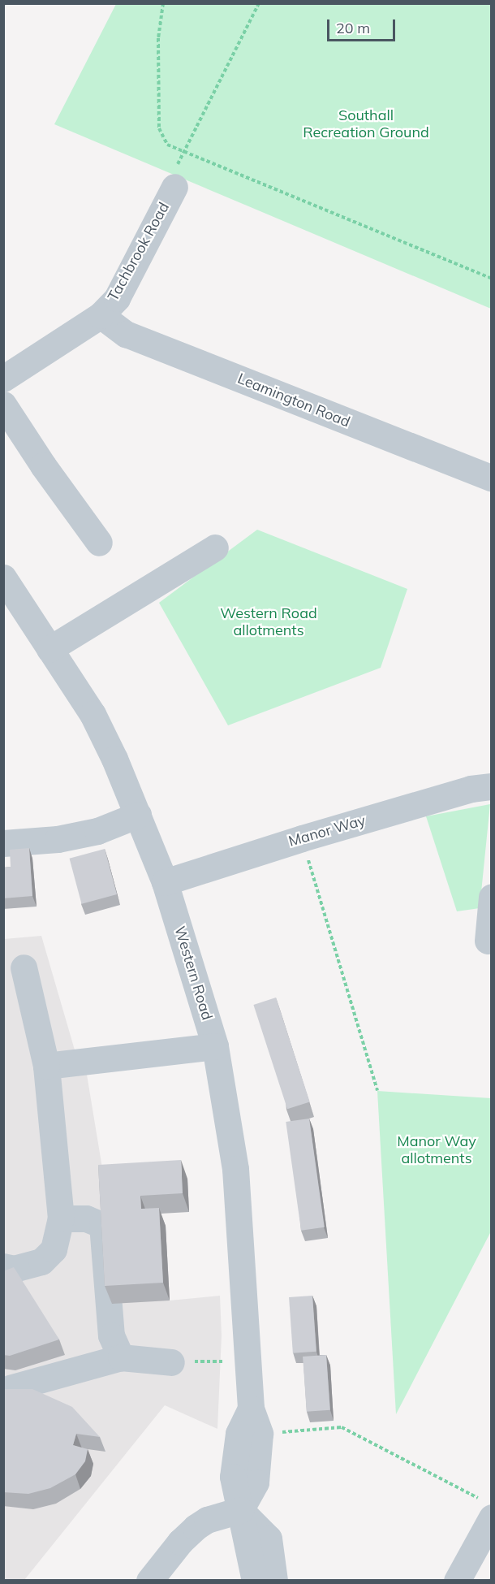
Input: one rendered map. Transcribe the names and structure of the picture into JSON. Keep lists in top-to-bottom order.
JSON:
{
  "streets": {
    "street": [
      "Tachbrook Road",
      "Leamington Road",
      "Manor Way",
      "Western Road"
    ]
  },
  "crossings": [
    ["Tachbrook Road", "Leamington Road"],
    ["Manor Way", "Western Road"]
  ],
  "parks": ["Southall Recreation Ground", "Western Road allotments", "Manor Way allotments"],
  "scale_bar": "20 m"
}
